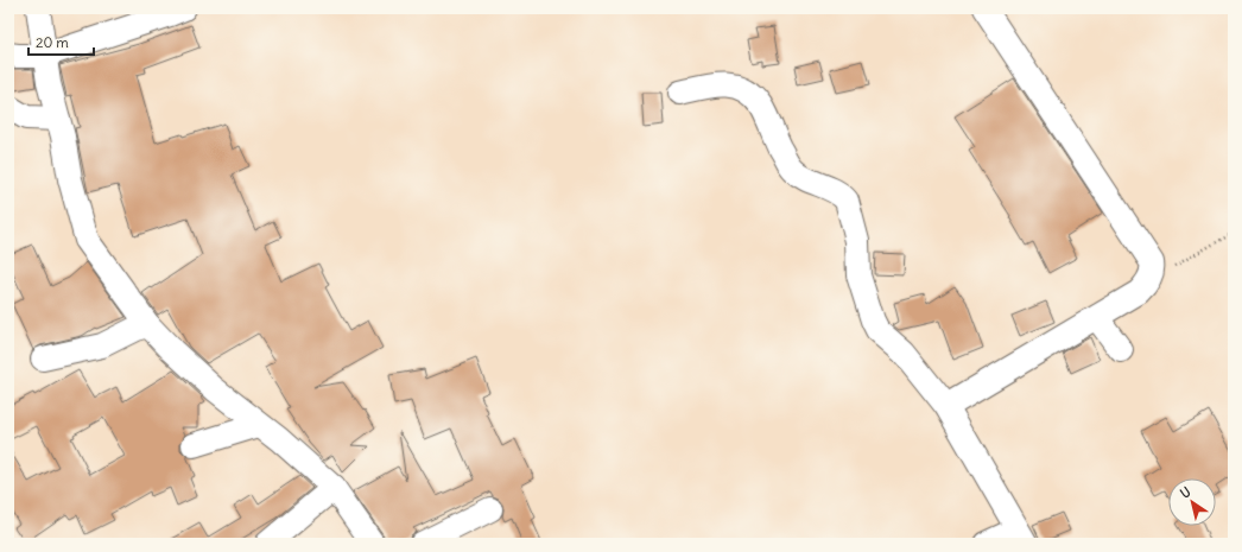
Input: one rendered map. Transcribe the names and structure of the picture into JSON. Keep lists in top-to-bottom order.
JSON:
{
  "scale_bar": "20 m",
  "north": "top left"
}
